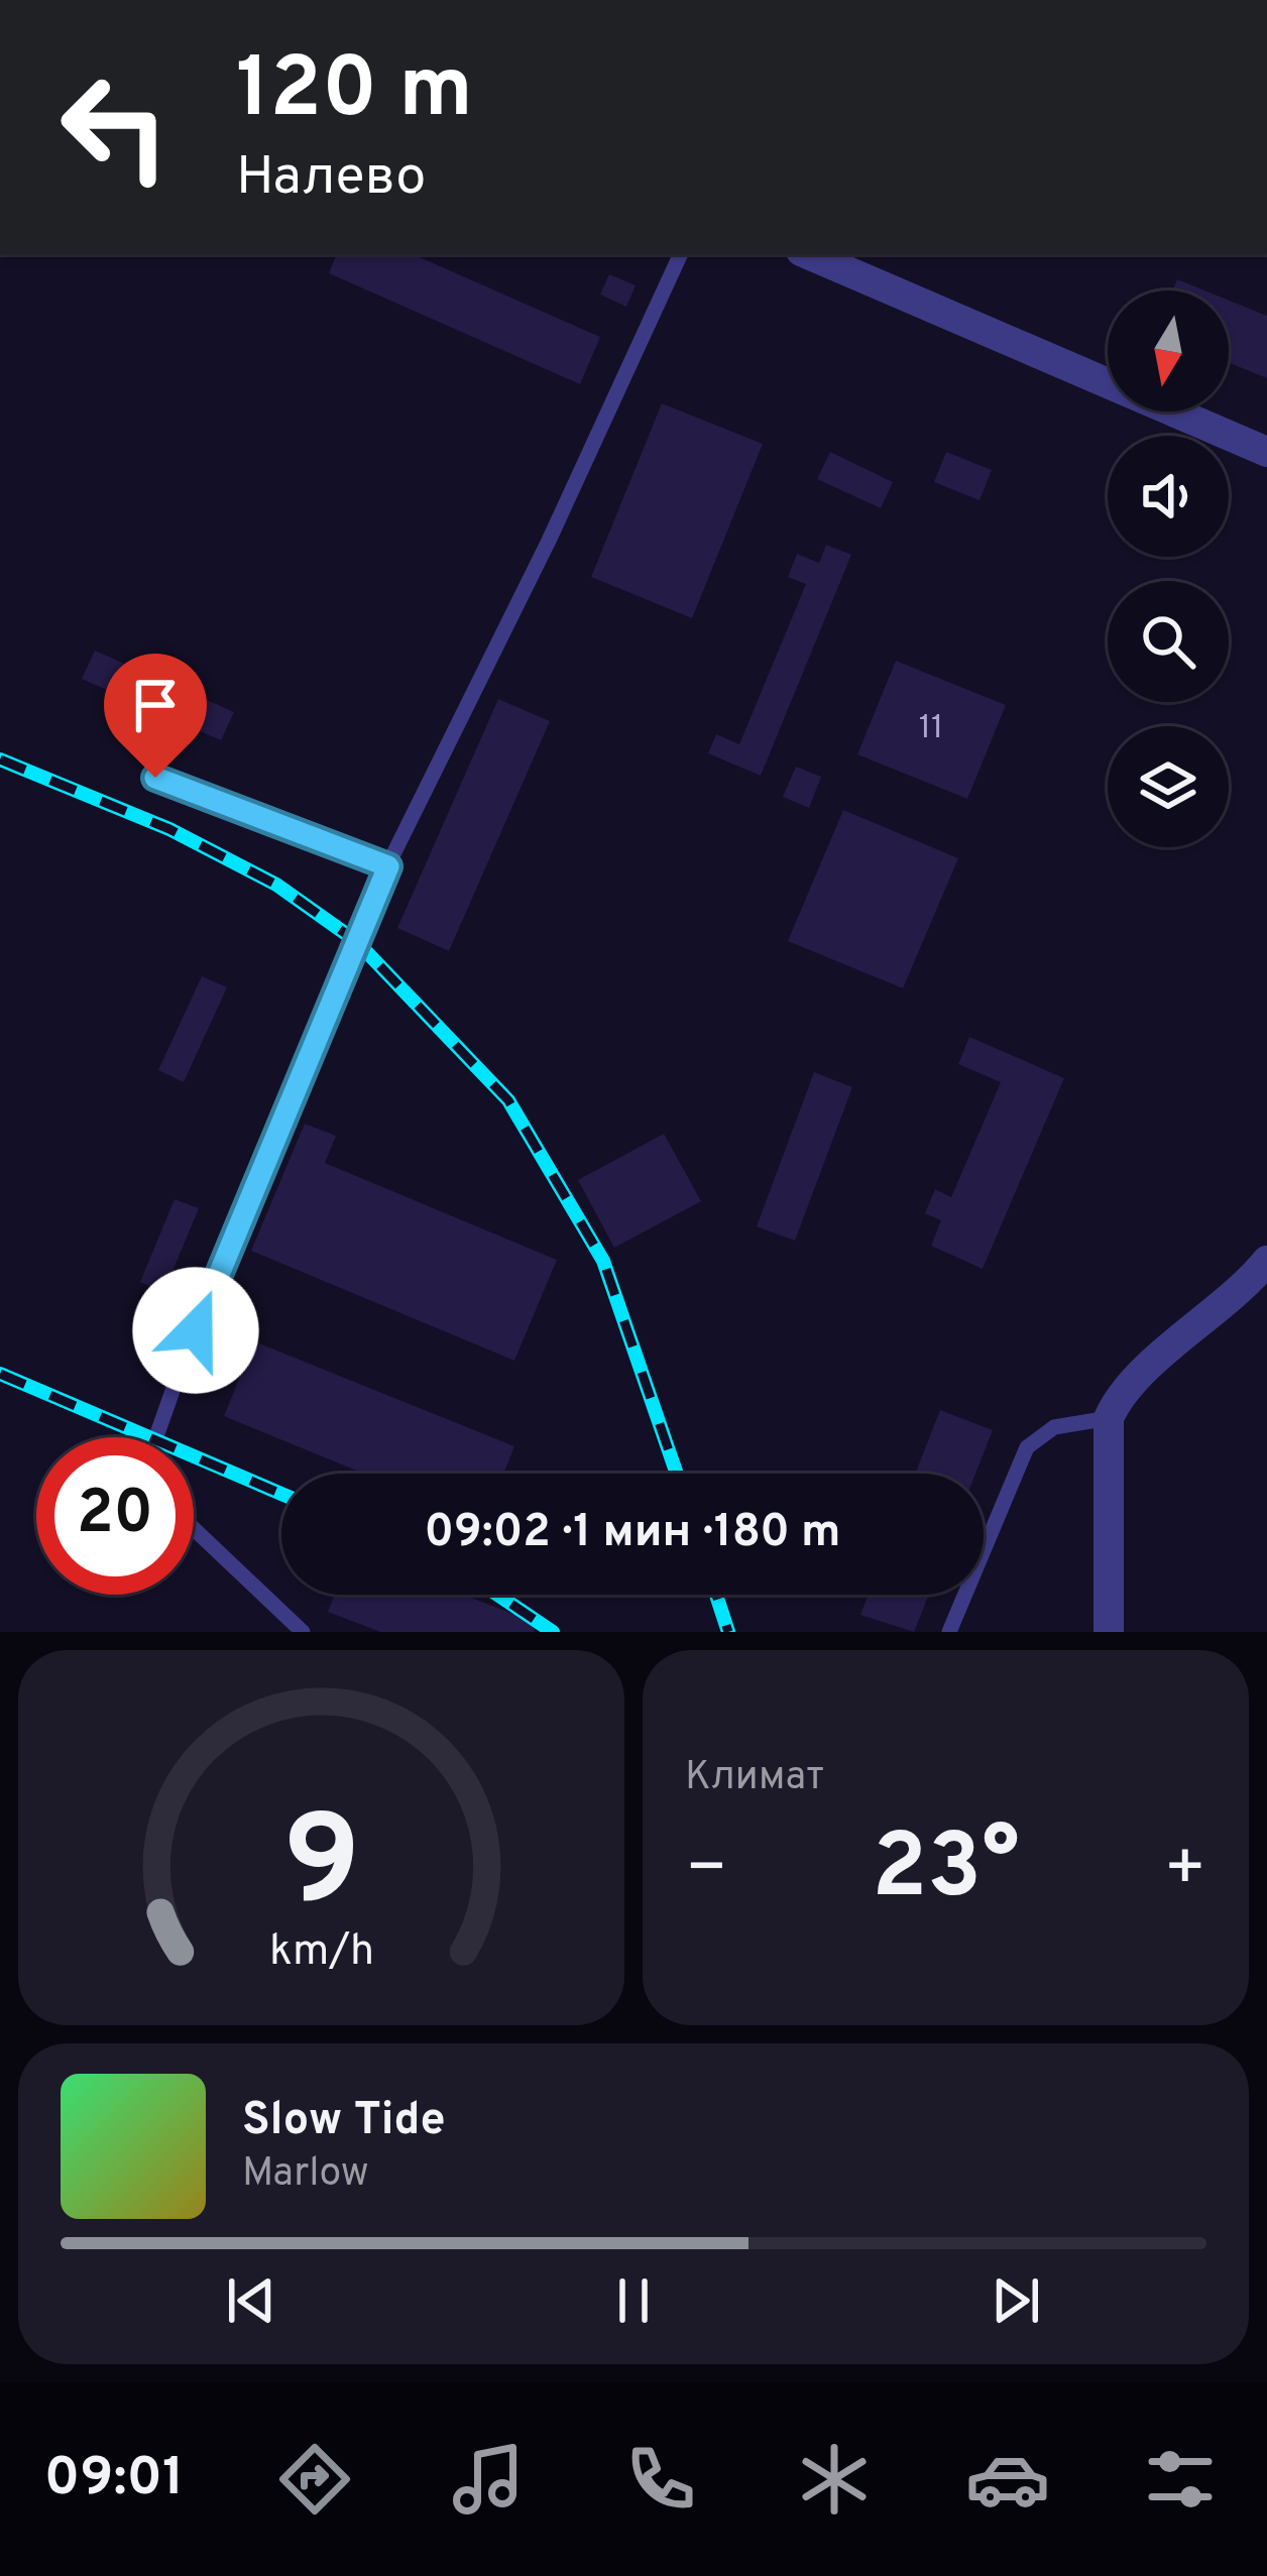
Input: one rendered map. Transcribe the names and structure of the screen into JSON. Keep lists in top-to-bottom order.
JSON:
{
  "house_numbers": ["11"],
  "north": "bottom",
  "page": {
    "turn": ["120 m", "Налево"],
    "limit": "20",
    "trip": "09:02 · 1 мин · 180 m",
    "tile": "Климат",
    "heat": ["−", "23°", "+"],
    "song": ["Slow Tide", "Marlow"],
    "tabs": "09:01",
    "gauge": ["9", "km/h"]
  }
}
